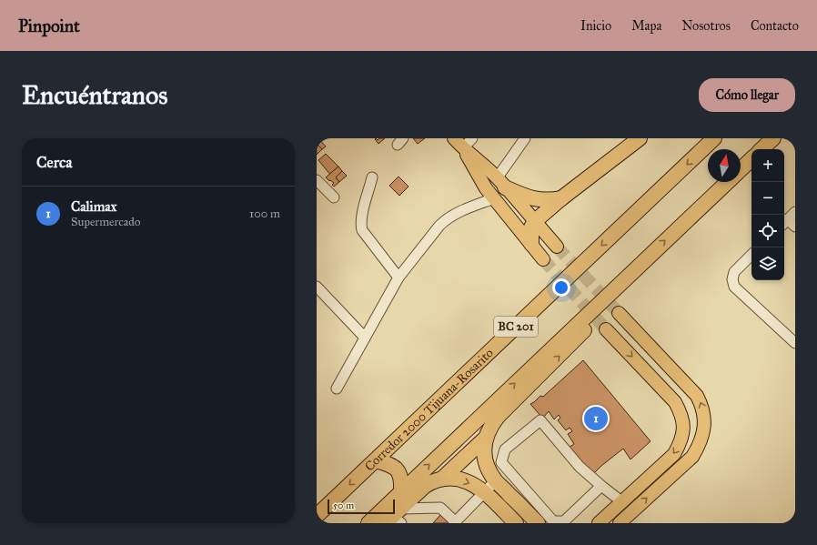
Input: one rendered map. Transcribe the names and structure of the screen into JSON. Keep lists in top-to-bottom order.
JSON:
{
  "streets": {
    "highway": ["BC 201", "Corredor 2000 Tijuana-Rosarito"]
  },
  "scale_bar": "50 m",
  "north": "top",
  "page": {
    "header": "Pinpoint",
    "nav": [
      "Inicio",
      "Mapa",
      "Nosotros",
      "Contacto"
    ],
    "buttons": "Cómo llegar",
    "title": "Encuéntranos",
    "heading": "Cerca",
    "map_buttons": ["+", "−"],
    "list": [
      {
        "mark": "1",
        "name": "Calimax",
        "note": "Supermercado",
        "value": "100 m"
      }
    ],
    "pins": "1",
    "scale": "50 m"
  }
}
